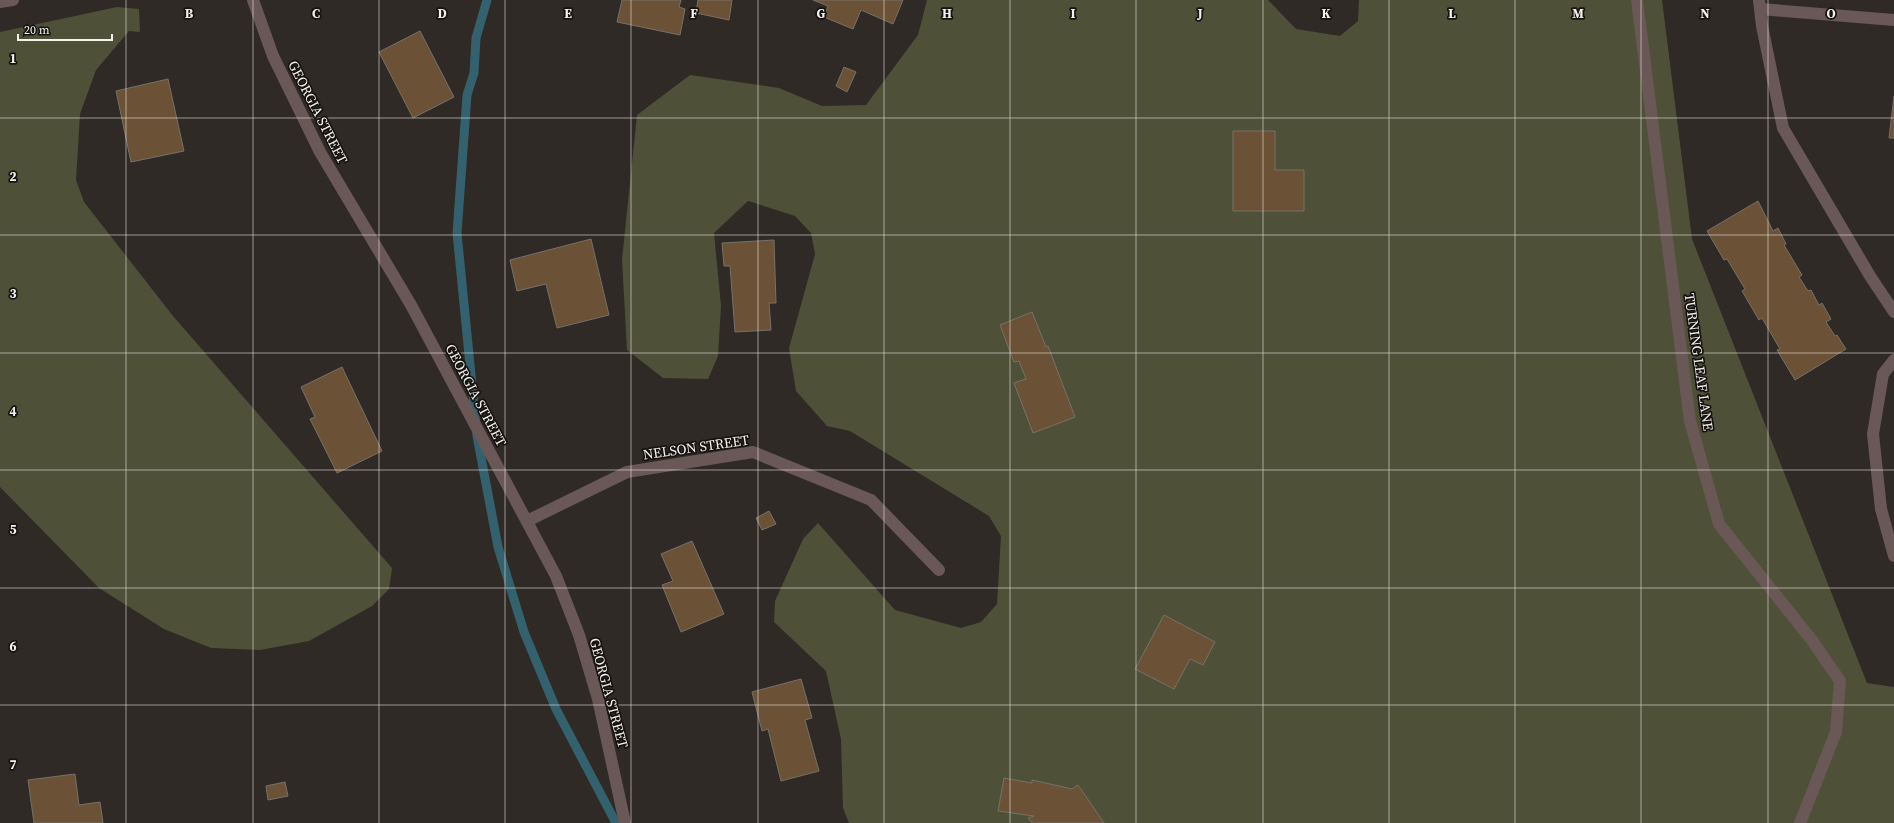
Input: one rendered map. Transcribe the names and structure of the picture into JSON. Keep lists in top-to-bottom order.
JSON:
{
  "streets": {
    "street": ["GEORGIA STREET", "TURNING LEAF LANE", "NELSON STREET"]
  },
  "crossings": [
    ["GEORGIA STREET", "NELSON STREET"]
  ],
  "scale_bar": "20 m",
  "grid": {
    "columns": [
      "B",
      "C",
      "D",
      "E",
      "F",
      "G",
      "H",
      "I",
      "J",
      "K",
      "L",
      "M",
      "N",
      "O"
    ],
    "rows": [
      "1",
      "2",
      "3",
      "4",
      "5",
      "6",
      "7"
    ]
  }
}
